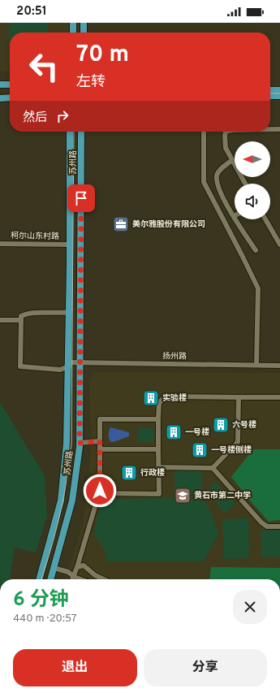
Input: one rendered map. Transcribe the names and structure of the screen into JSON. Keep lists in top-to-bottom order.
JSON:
{
  "streets": {
    "main road": ["苏州路"],
    "street": ["柯尔山东村路", "扬州路"]
  },
  "crossings": [
    ["苏州路", "柯尔山东村路"],
    ["苏州路", "扬州路"]
  ],
  "places": {
    "office": ["美尔雅股份有限公司"],
    "building": [
      "实验楼",
      "六号楼",
      "一号楼",
      "一号楼侧楼",
      "行政楼"
    ],
    "school or university": ["黄石市第二中学"]
  },
  "north": "left",
  "page": {
    "status": "20:51",
    "turn": ["70 m", "左转"],
    "then": "然后",
    "heading": ["6 分钟", "440 m · 20:57"],
    "buttons": ["退出", "分享"]
  }
}
